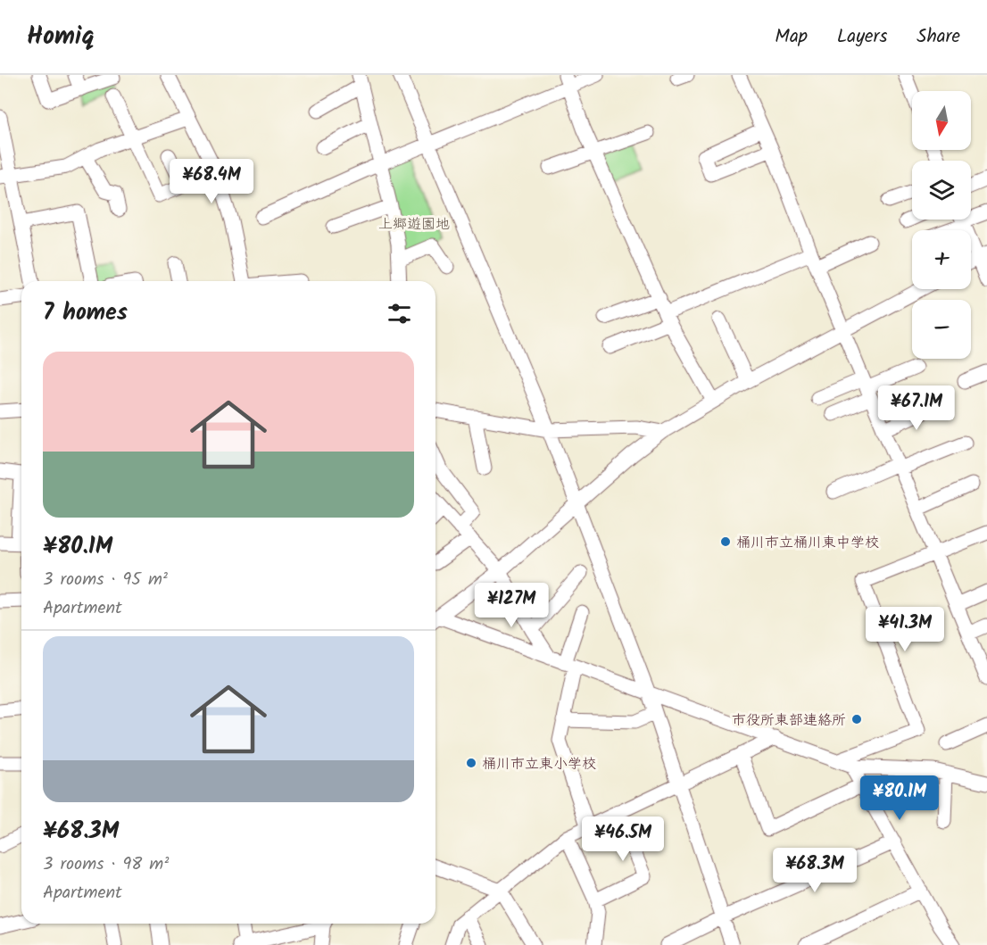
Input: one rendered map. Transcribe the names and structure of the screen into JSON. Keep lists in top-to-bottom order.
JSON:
{
  "parks": ["上郷遊園地"],
  "places": ["桶川市立桶川東中学校", "市役所東部連絡所", "桶川市立東小学校"],
  "north": "bottom",
  "page": {
    "header": "Homiq",
    "nav": ["Map", "Layers", "Share"],
    "map_buttons": ["+", "−"],
    "price": [
      "¥68.4M",
      "¥67.1M",
      "¥127M",
      "¥41.3M",
      "¥80.1M",
      "¥46.5M",
      "¥68.3M"
    ],
    "heading": "7 homes",
    "list": [
      {
        "name": "¥80.1M",
        "note": "3 rooms · 95 m² · Apartment"
      },
      {
        "name": "¥68.3M",
        "note": "3 rooms · 98 m² · Apartment"
      }
    ]
  }
}
